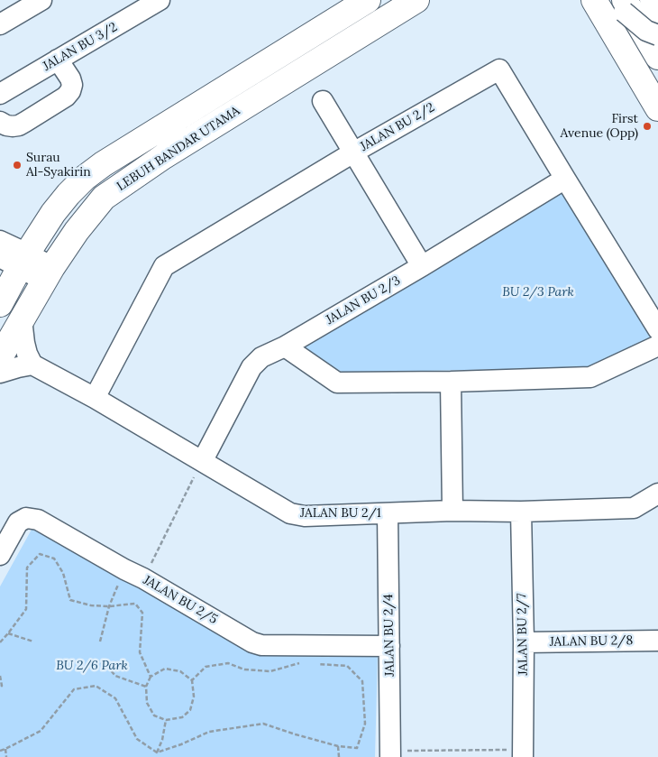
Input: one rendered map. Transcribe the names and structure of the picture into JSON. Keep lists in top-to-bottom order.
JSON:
{
  "streets": {
    "main road": ["LEBUH BANDAR UTAMA"],
    "street": [
      "JALAN BU 3/2",
      "JALAN BU 2/2",
      "JALAN BU 2/3",
      "JALAN BU 2/1",
      "JALAN BU 2/5",
      "JALAN BU 2/7",
      "JALAN BU 2/4",
      "JALAN BU 2/8"
    ]
  },
  "crossings": [
    ["JALAN BU 2/2", "JALAN BU 2/3"],
    ["JALAN BU 2/2", "JALAN BU 2/1"],
    ["JALAN BU 2/3", "JALAN BU 2/1"],
    ["JALAN BU 2/1", "JALAN BU 2/7"],
    ["JALAN BU 2/1", "JALAN BU 2/4"],
    ["JALAN BU 2/5", "JALAN BU 2/4"],
    ["JALAN BU 2/7", "JALAN BU 2/8"]
  ],
  "parks": ["BU 2/3 Park", "BU 2/6 Park"],
  "places": ["First Avenue (Opp)", "Surau Al-Syakirin"]
}
